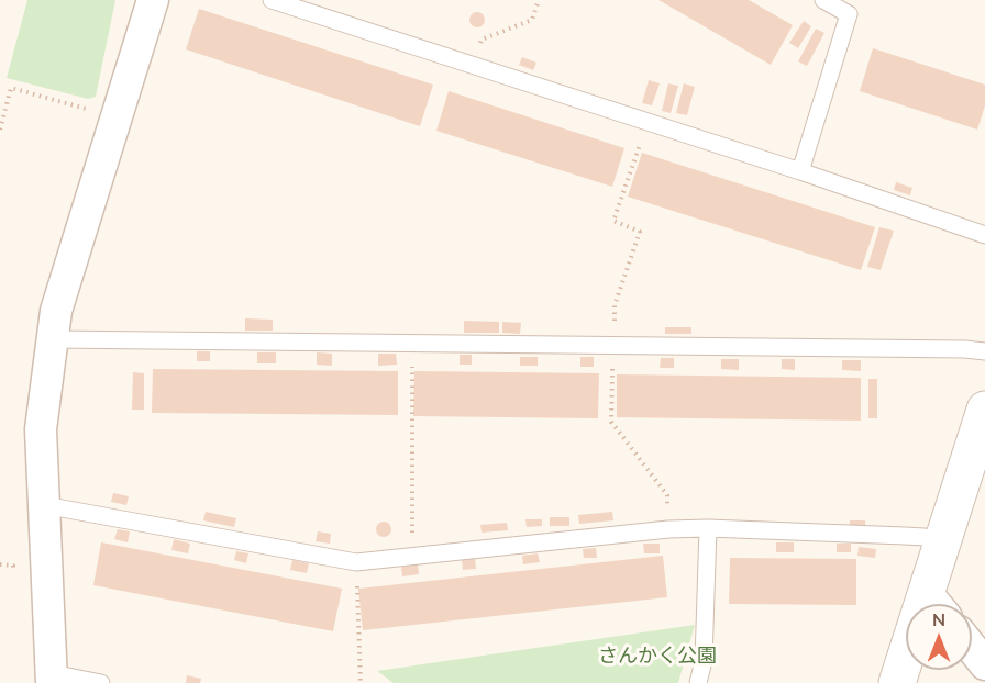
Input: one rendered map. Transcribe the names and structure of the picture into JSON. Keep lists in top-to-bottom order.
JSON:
{
  "parks": ["さんかく公園"],
  "north": "top"
}
